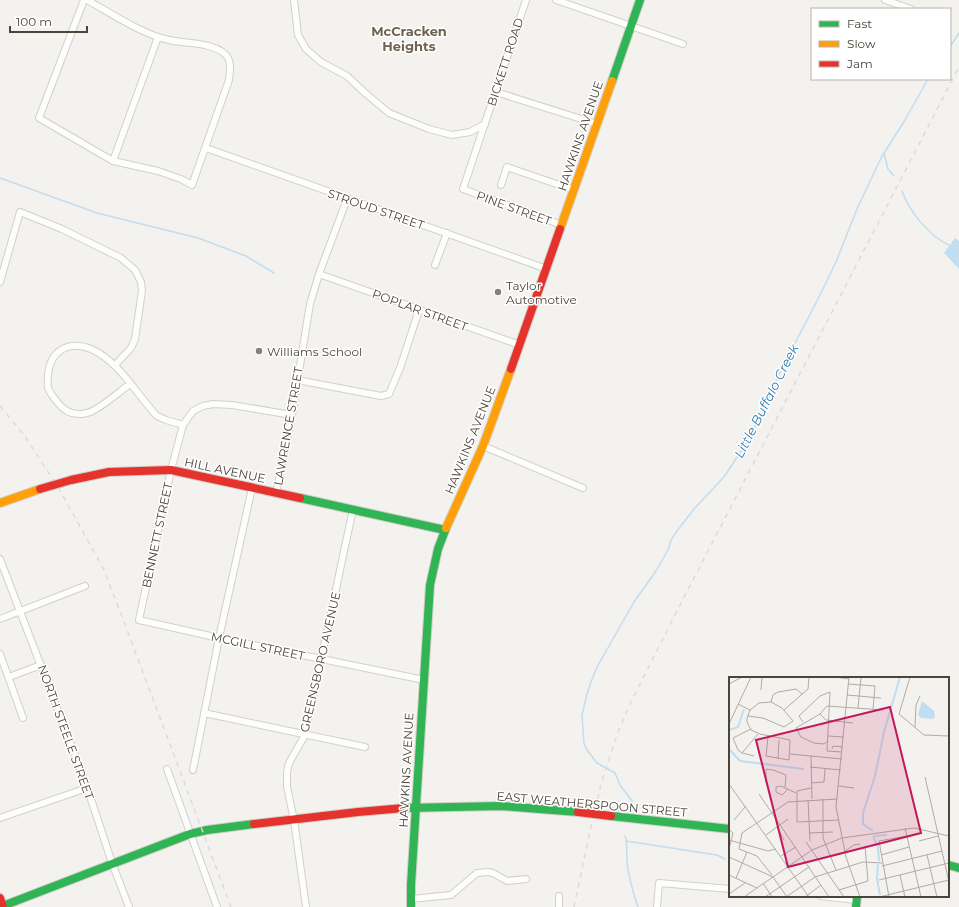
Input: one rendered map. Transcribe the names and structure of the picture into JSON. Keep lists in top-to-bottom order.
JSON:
{
  "streets": {
    "street": [
      "BICKETT ROAD",
      "HAWKINS AVENUE",
      "PINE STREET",
      "STROUD STREET",
      "POPLAR STREET",
      "LAWRENCE STREET",
      "HILL AVENUE",
      "BENNETT STREET",
      "MCGILL STREET",
      "GREENSBORO AVENUE",
      "NORTH STEELE STREET",
      "EAST WEATHERSPOON STREET"
    ]
  },
  "crossings": [
    ["BICKETT ROAD", "PINE STREET"],
    ["HAWKINS AVENUE", "PINE STREET"],
    ["HAWKINS AVENUE", "STROUD STREET"],
    ["HAWKINS AVENUE", "POPLAR STREET"],
    ["HAWKINS AVENUE", "HILL AVENUE"],
    ["HAWKINS AVENUE", "MCGILL STREET"],
    ["HAWKINS AVENUE", "EAST WEATHERSPOON STREET"],
    ["STROUD STREET", "LAWRENCE STREET"],
    ["POPLAR STREET", "LAWRENCE STREET"],
    ["LAWRENCE STREET", "HILL AVENUE"],
    ["LAWRENCE STREET", "BENNETT STREET"],
    ["HILL AVENUE", "BENNETT STREET"],
    ["HILL AVENUE", "GREENSBORO AVENUE"],
    ["BENNETT STREET", "MCGILL STREET"],
    ["MCGILL STREET", "GREENSBORO AVENUE"],
    ["GREENSBORO AVENUE", "EAST WEATHERSPOON STREET"],
    ["NORTH STEELE STREET", "EAST WEATHERSPOON STREET"]
  ],
  "districts": ["McCracken Heights"],
  "water": ["Little Buffalo Creek"],
  "places": ["Taylor Automotive", "Williams School"],
  "legend": ["Fast", "Slow", "Jam"],
  "scale_bar": "100 m"
}
